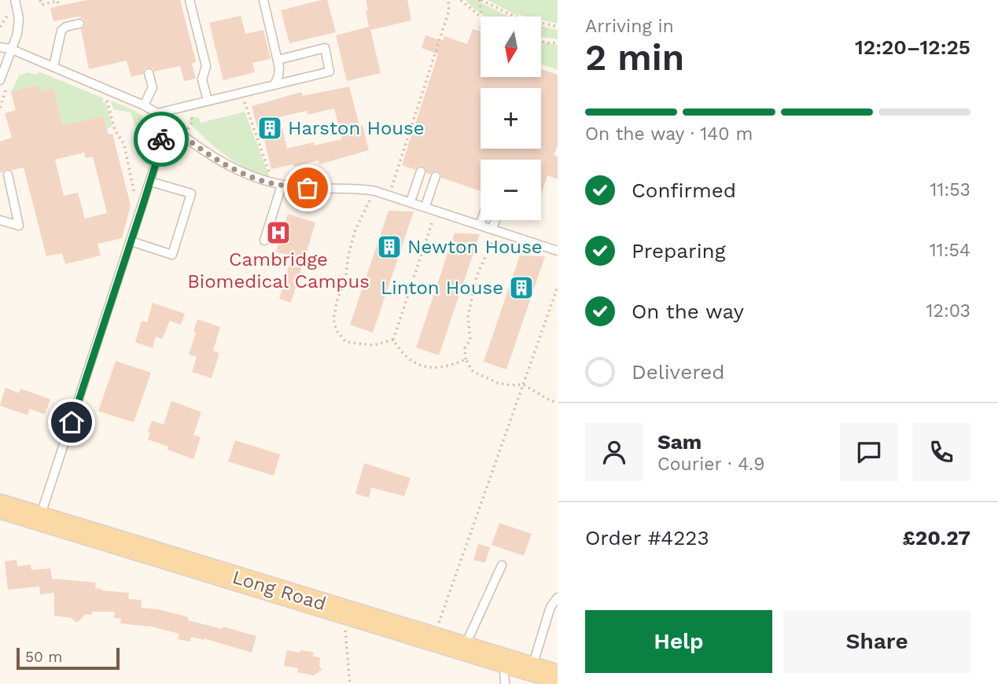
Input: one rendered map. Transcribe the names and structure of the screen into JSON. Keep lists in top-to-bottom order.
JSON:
{
  "streets": {
    "main road": ["Long Road"]
  },
  "places": {
    "building": ["Harston House", "Newton House", "Linton House"],
    "hospital": ["Cambridge Biomedical Campus"]
  },
  "scale_bar": "50 m",
  "north": "bottom",
  "page": {
    "heading": ["2 min", "Arriving in", "12:20–12:25"],
    "panel": [
      "Sam",
      "Courier · 4.9",
      "Order #4223",
      "£20.27"
    ],
    "map_buttons": ["+", "−"],
    "bar": "On the way · 140 m",
    "list": [
      ["Confirmed", "11:53"],
      ["Preparing", "11:54"],
      ["On the way", "12:03"],
      "Delivered"
    ],
    "buttons": ["Help", "Share"],
    "scale": "50 m"
  }
}
